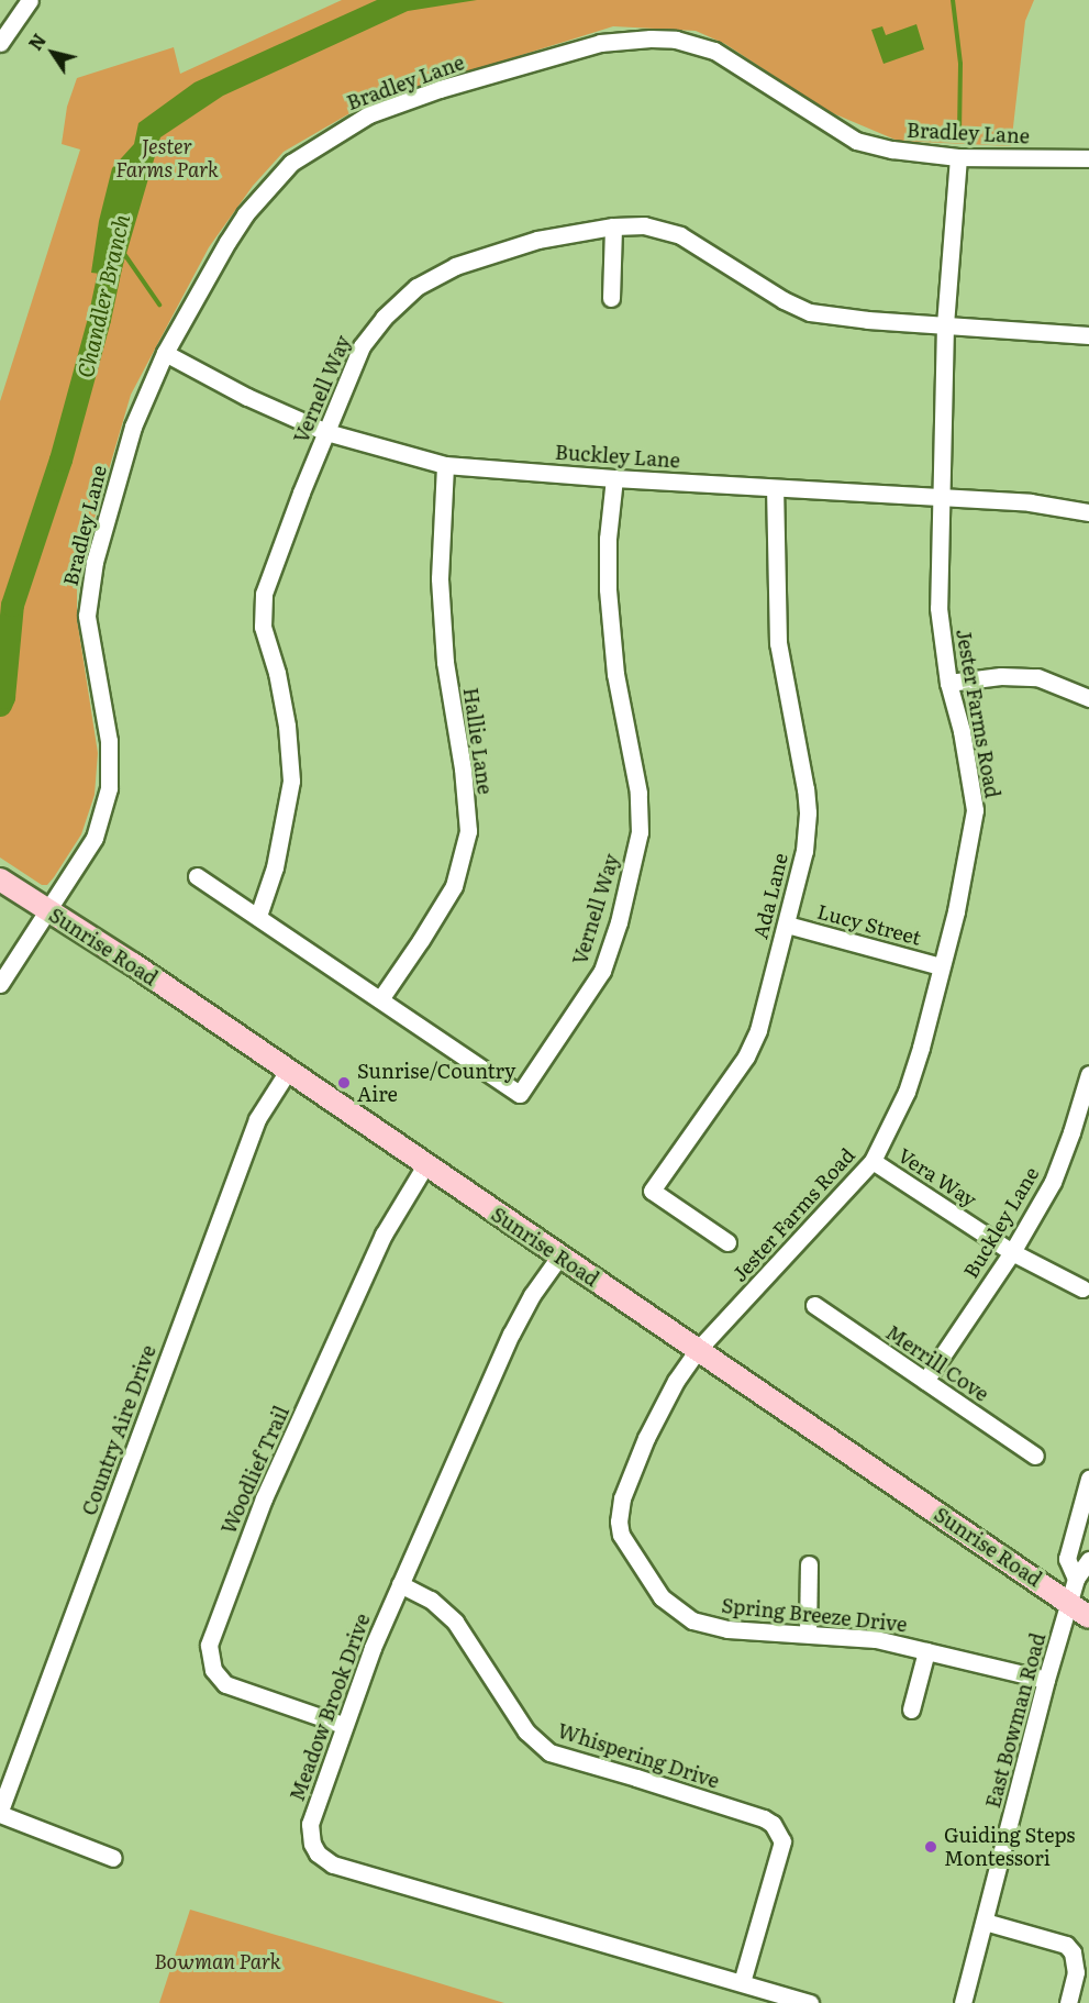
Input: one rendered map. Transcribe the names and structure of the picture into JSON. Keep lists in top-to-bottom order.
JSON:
{
  "streets": {
    "main road": ["Sunrise Road"],
    "street": [
      "Bradley Lane",
      "Vernell Way",
      "Buckley Lane",
      "Jester Farms Road",
      "Hallie Lane",
      "Ada Lane",
      "Lucy Street",
      "Vera Way",
      "Merrill Cove",
      "Country Aire Drive",
      "Woodlief Trail",
      "Spring Breeze Drive",
      "Meadow Brook Drive",
      "East Bowman Road",
      "Whispering Drive"
    ]
  },
  "crossings": [
    ["Bradley Lane", "Buckley Lane"],
    ["Bradley Lane", "Jester Farms Road"],
    ["Bradley Lane", "Sunrise Road"],
    ["Vernell Way", "Buckley Lane"],
    ["Vernell Way", "Jester Farms Road"],
    ["Vernell Way", "Hallie Lane"],
    ["Buckley Lane", "Jester Farms Road"],
    ["Buckley Lane", "Hallie Lane"],
    ["Buckley Lane", "Ada Lane"],
    ["Buckley Lane", "Vera Way"],
    ["Buckley Lane", "Merrill Cove"],
    ["Jester Farms Road", "Lucy Street"],
    ["Jester Farms Road", "Sunrise Road"],
    ["Jester Farms Road", "Vera Way"],
    ["Jester Farms Road", "Spring Breeze Drive"],
    ["Ada Lane", "Lucy Street"],
    ["Sunrise Road", "Country Aire Drive"],
    ["Sunrise Road", "Woodlief Trail"],
    ["Sunrise Road", "Spring Breeze Drive"],
    ["Sunrise Road", "Meadow Brook Drive"],
    ["Sunrise Road", "East Bowman Road"],
    ["Woodlief Trail", "Meadow Brook Drive"],
    ["Spring Breeze Drive", "East Bowman Road"],
    ["Meadow Brook Drive", "Whispering Drive"]
  ],
  "water": ["Chandler Branch"],
  "parks": ["Jester Farms Park", "Bowman Park"],
  "places": ["Sunrise/Country Aire", "Guiding Steps Montessori"],
  "north": "top left"
}
